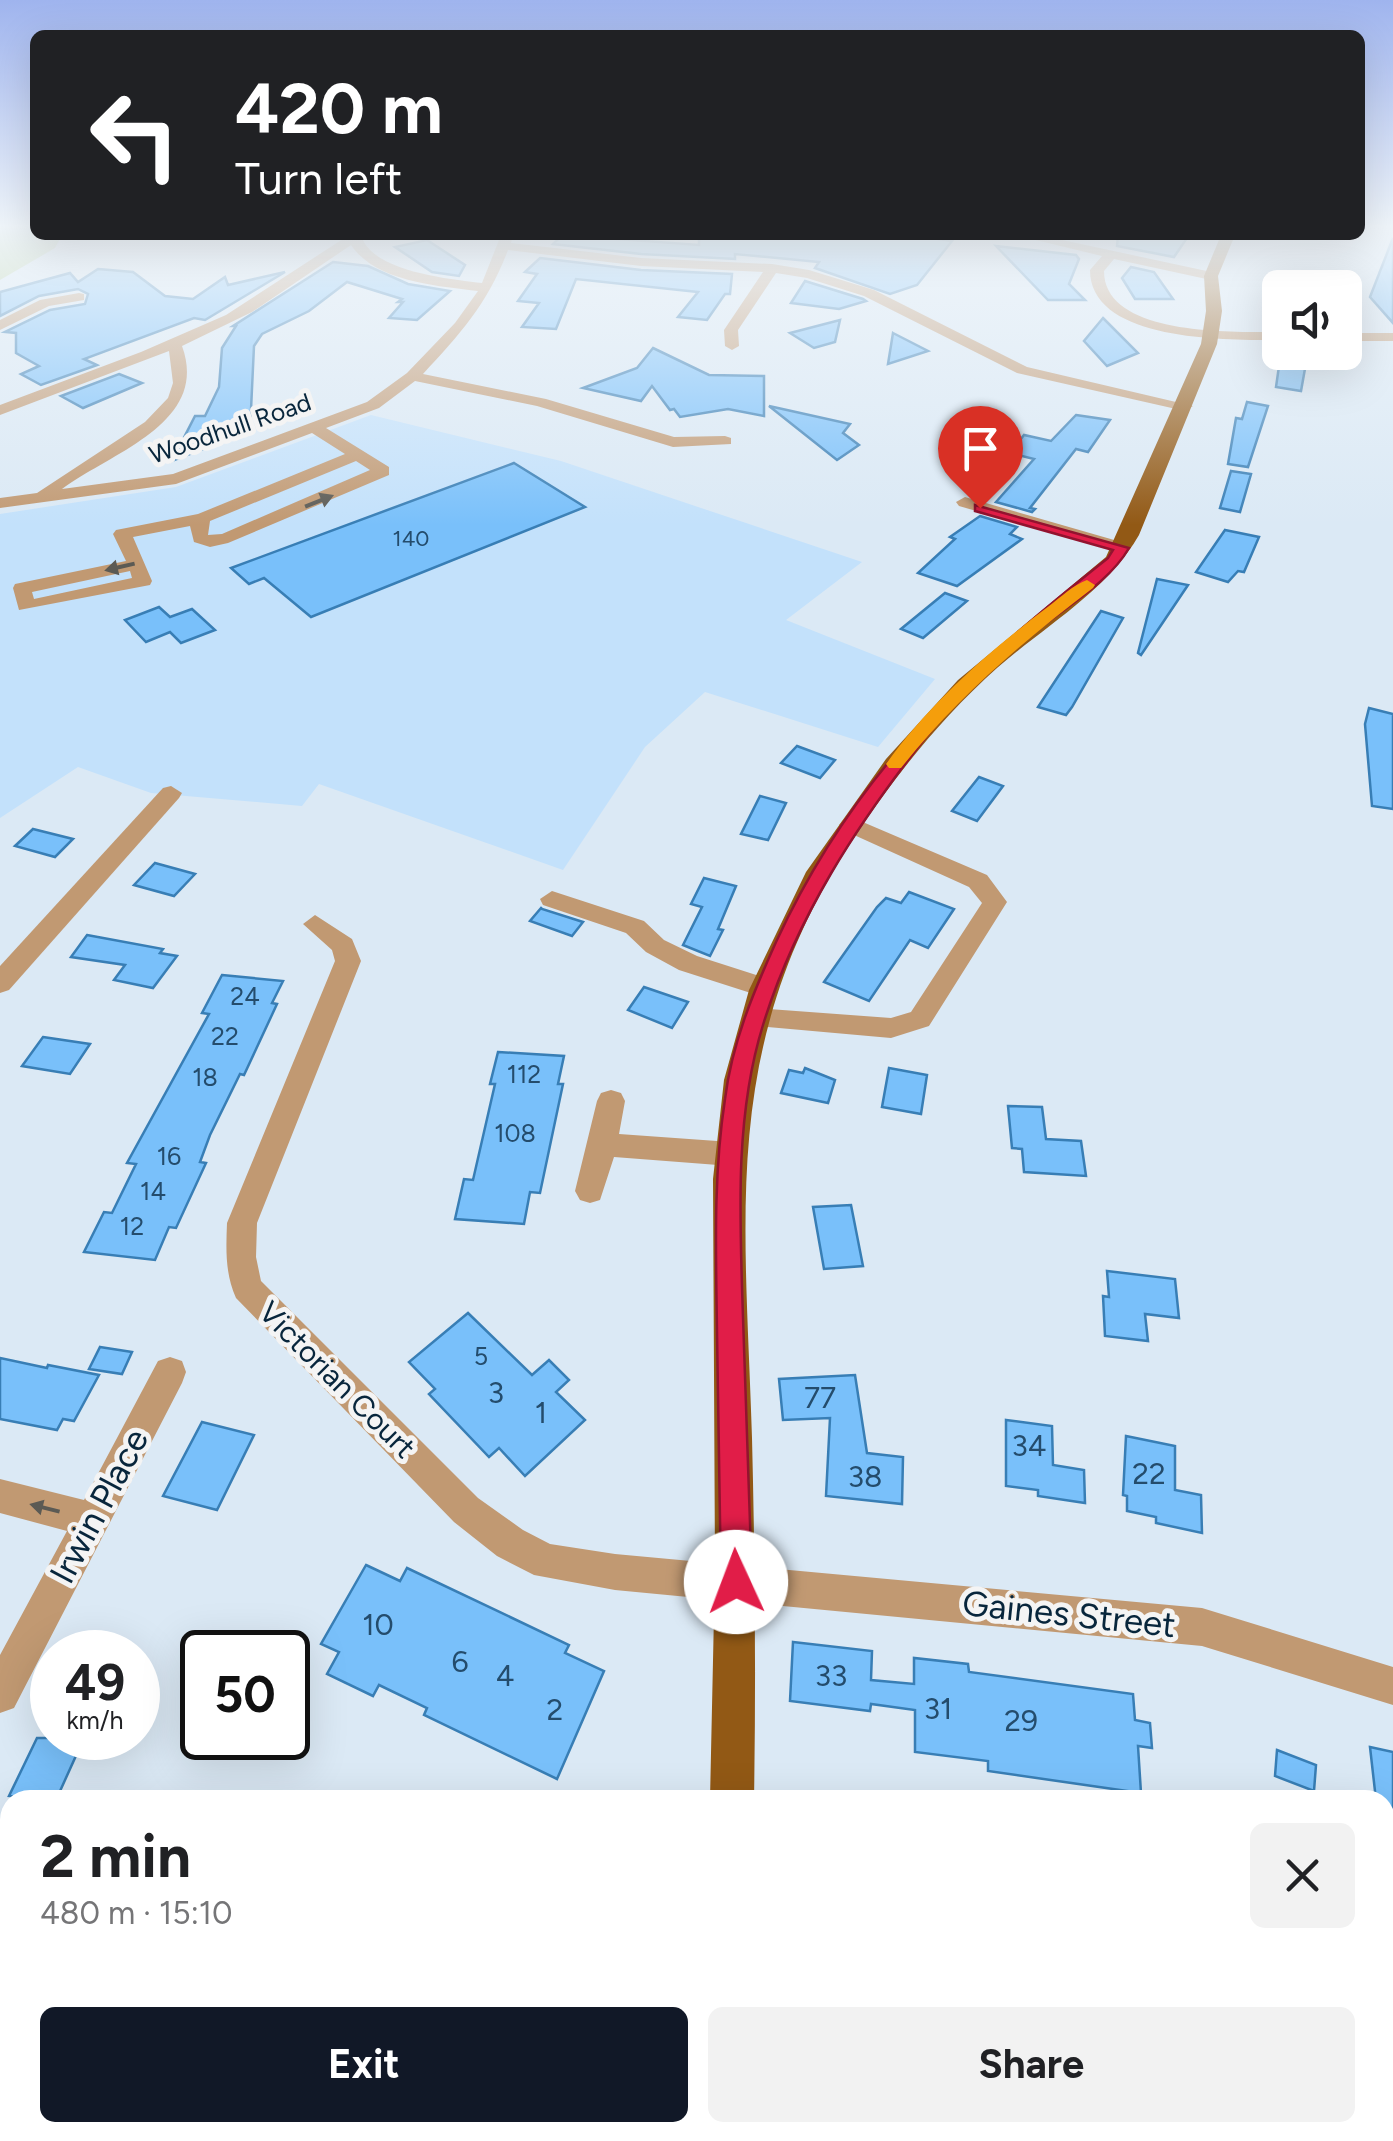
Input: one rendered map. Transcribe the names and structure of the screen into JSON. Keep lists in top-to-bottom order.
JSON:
{
  "streets": {
    "street": [
      "Woodhull Road",
      "Victorian Court",
      "Irwin Place",
      "Gaines Street"
    ]
  },
  "crossings": [
    ["Victorian Court", "Gaines Street"]
  ],
  "house_numbers": [
    "140",
    "24",
    "22",
    "112",
    "18",
    "108",
    "16",
    "14",
    "12",
    "5",
    "3",
    "77",
    "1",
    "34",
    "22",
    "38",
    "10",
    "6",
    "4",
    "33",
    "31",
    "2",
    "29"
  ],
  "page": {
    "turn": ["420 m", "Turn left"],
    "speed": "49 km/h",
    "limit": "50",
    "heading": ["2 min", "480 m · 15:10"],
    "buttons": ["Exit", "Share"]
  }
}
